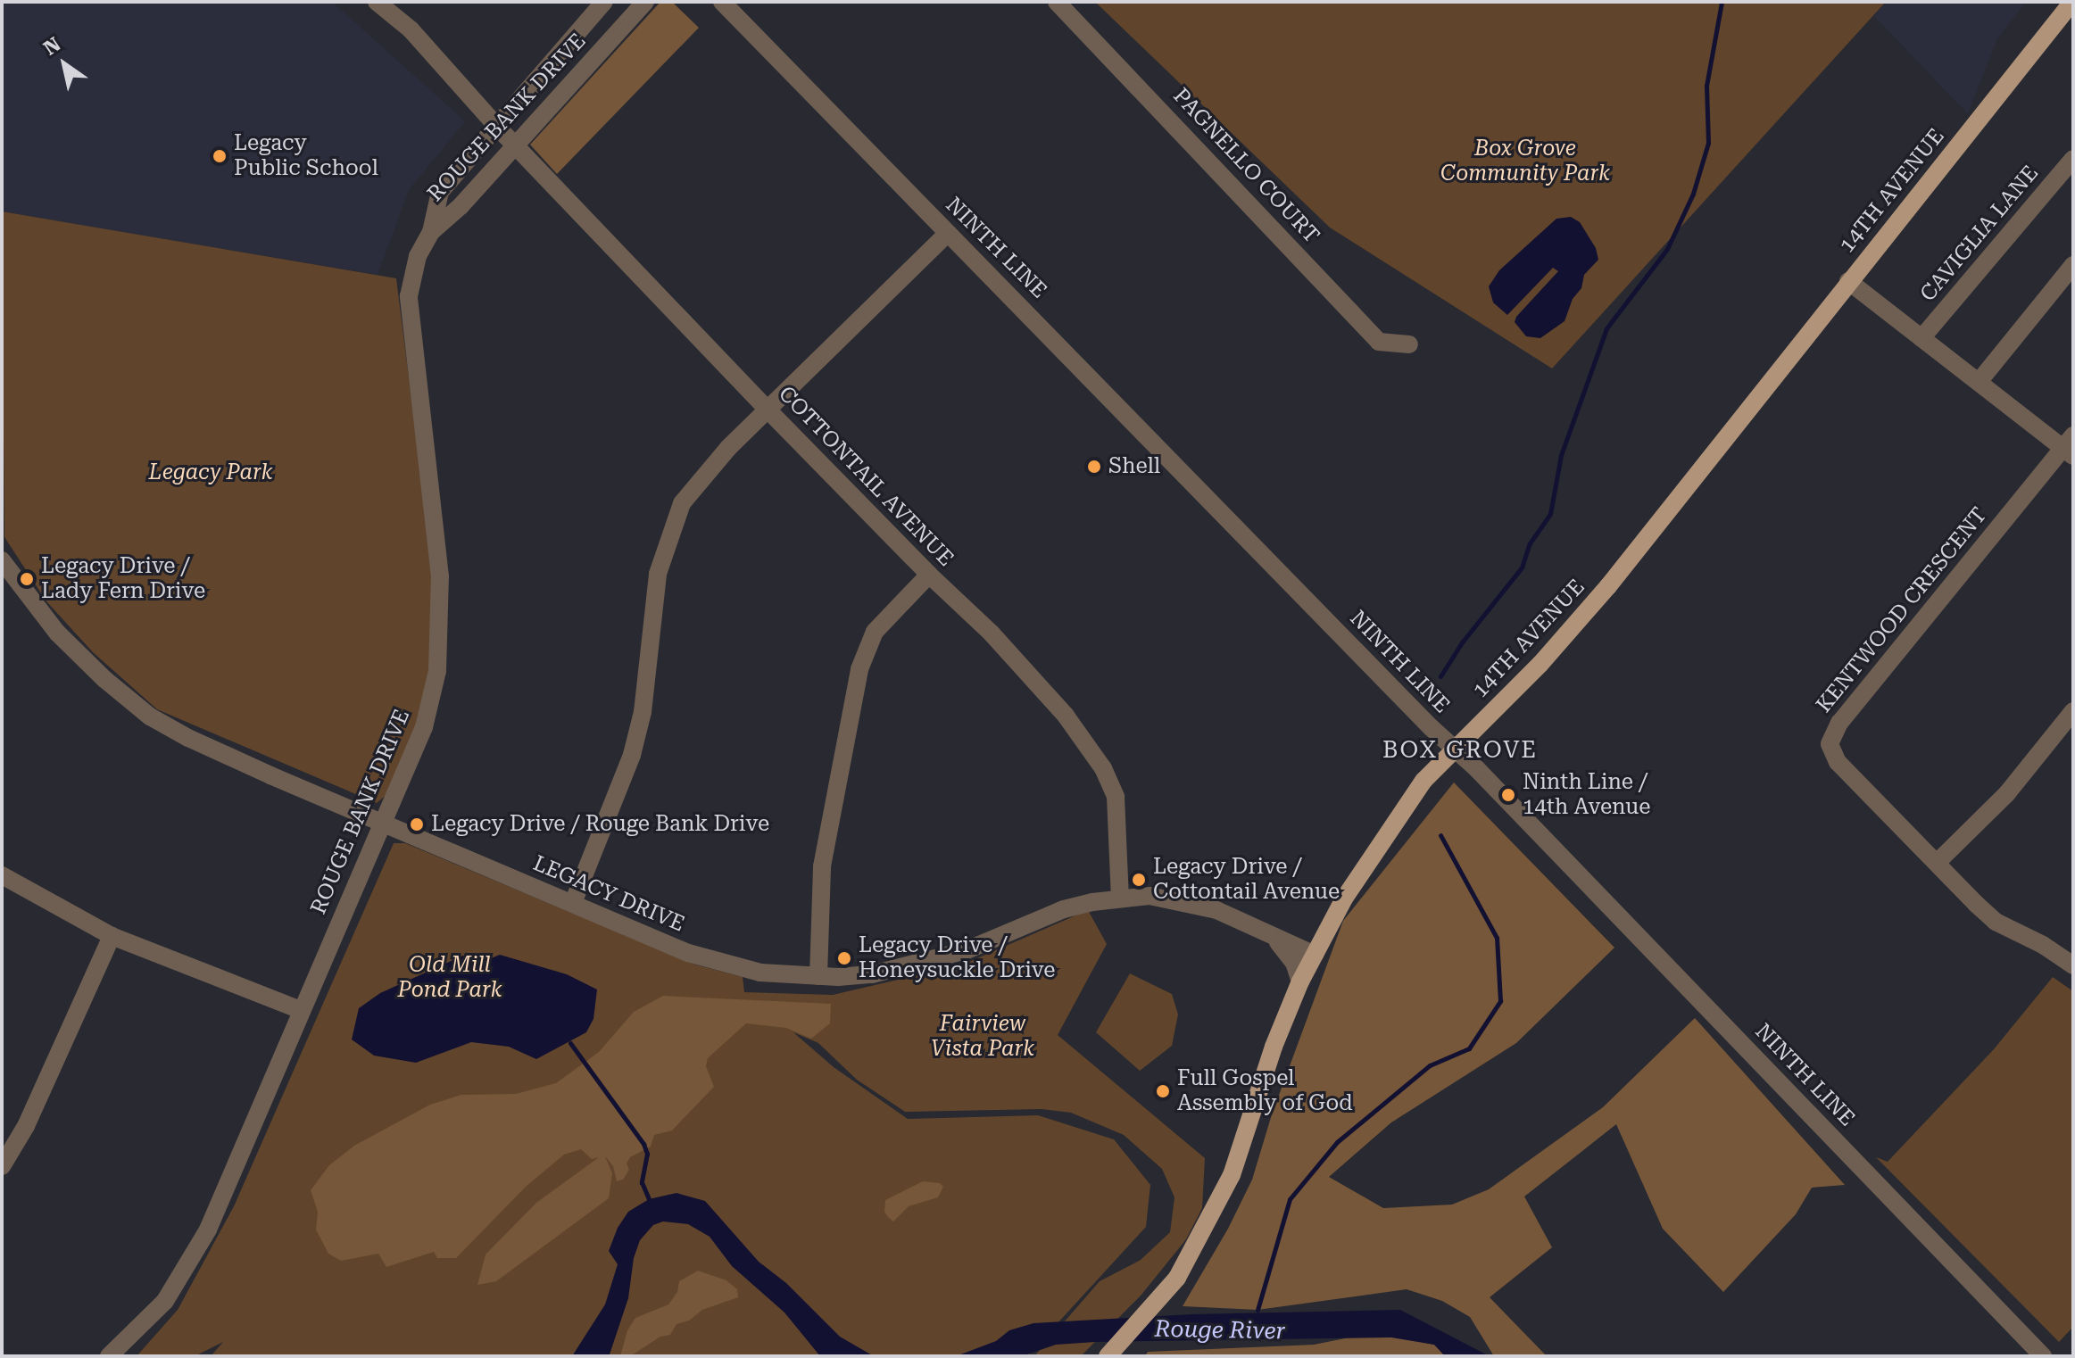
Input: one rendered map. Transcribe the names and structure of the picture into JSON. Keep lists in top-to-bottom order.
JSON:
{
  "streets": {
    "main road": ["14TH AVENUE"],
    "street": [
      "ROUGE BANK DRIVE",
      "PAGNELLO COURT",
      "CAVIGLIA LANE",
      "NINTH LINE",
      "COTTONTAIL AVENUE",
      "KENTWOOD CRESCENT",
      "LEGACY DRIVE"
    ]
  },
  "crossings": [
    ["ROUGE BANK DRIVE", "COTTONTAIL AVENUE"],
    ["ROUGE BANK DRIVE", "LEGACY DRIVE"],
    ["14TH AVENUE", "NINTH LINE"],
    ["14TH AVENUE", "LEGACY DRIVE"],
    ["COTTONTAIL AVENUE", "LEGACY DRIVE"]
  ],
  "districts": ["BOX GROVE"],
  "water": ["Rouge River"],
  "parks": [
    "Box Grove Community Park",
    "Legacy Park",
    "Old Mill Pond Park",
    "Fairview Vista Park"
  ],
  "places": [
    "Legacy Public School",
    "Shell",
    "Legacy Drive / Lady Fern Drive",
    "Ninth Line / 14th Avenue",
    "Legacy Drive / Rouge Bank Drive",
    "Legacy Drive / Cottontail Avenue",
    "Legacy Drive / Honeysuckle Drive",
    "Full Gospel Assembly of God"
  ],
  "north": "top left"
}
